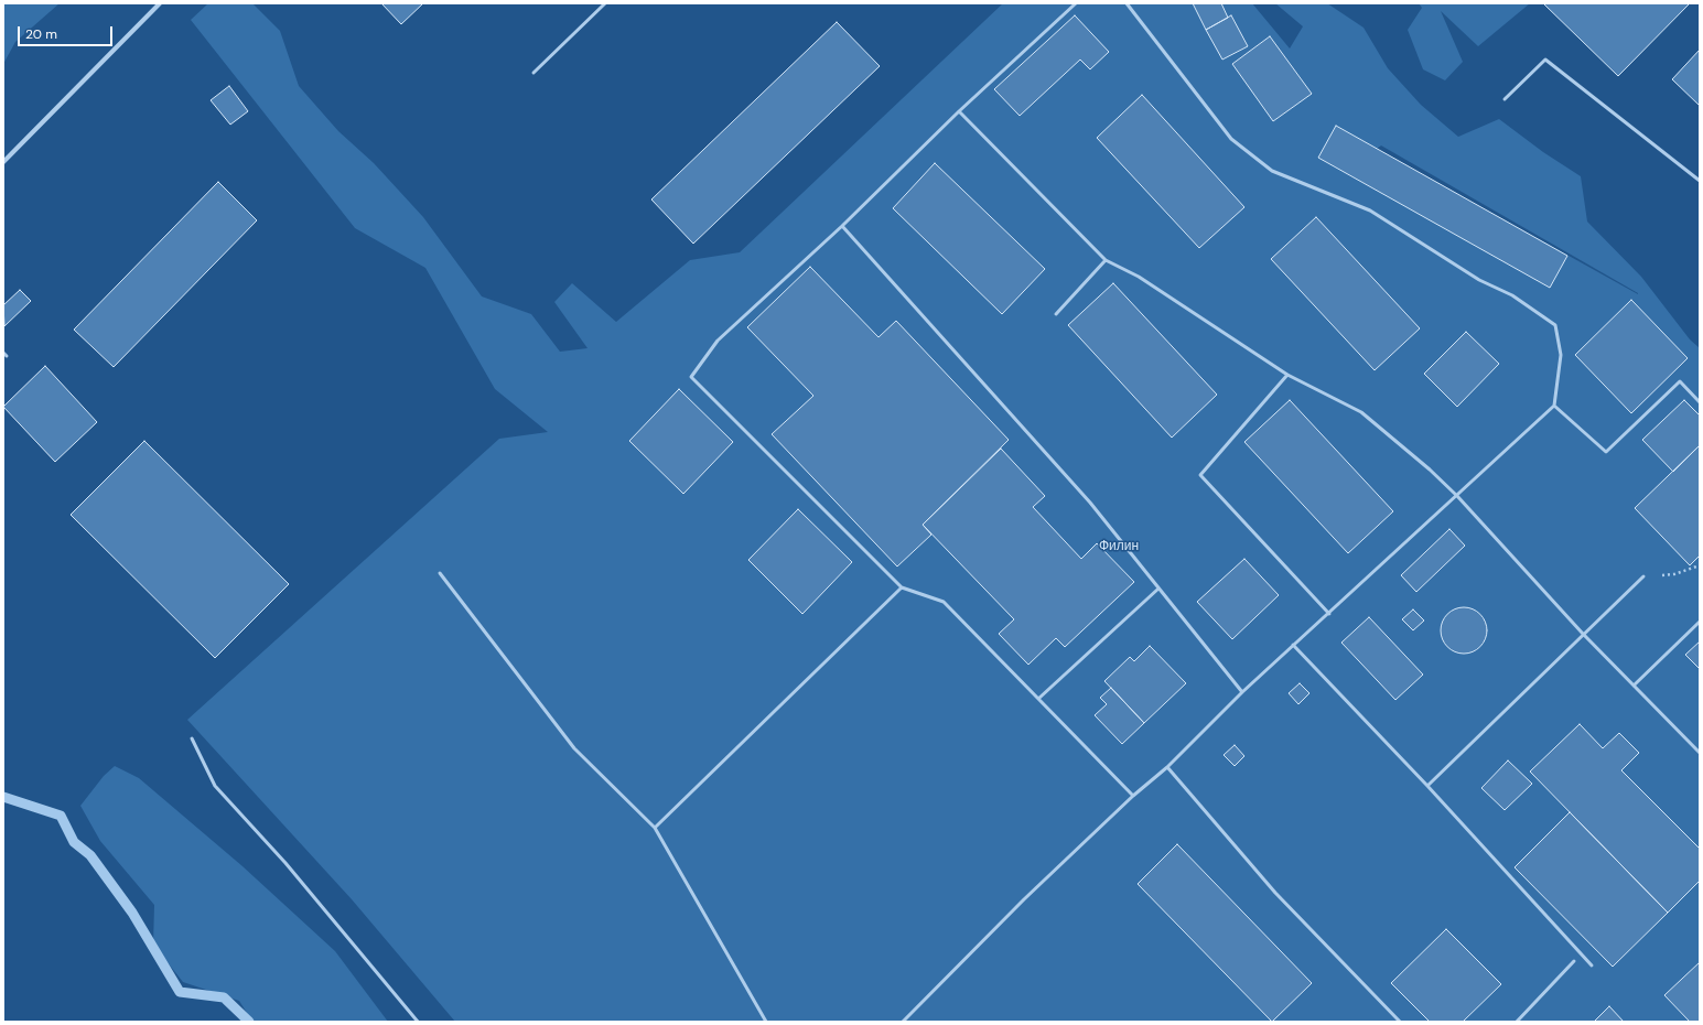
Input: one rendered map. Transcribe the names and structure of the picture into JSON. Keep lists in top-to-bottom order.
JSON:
{
  "parks": ["Филин"],
  "scale_bar": "20 m"
}
